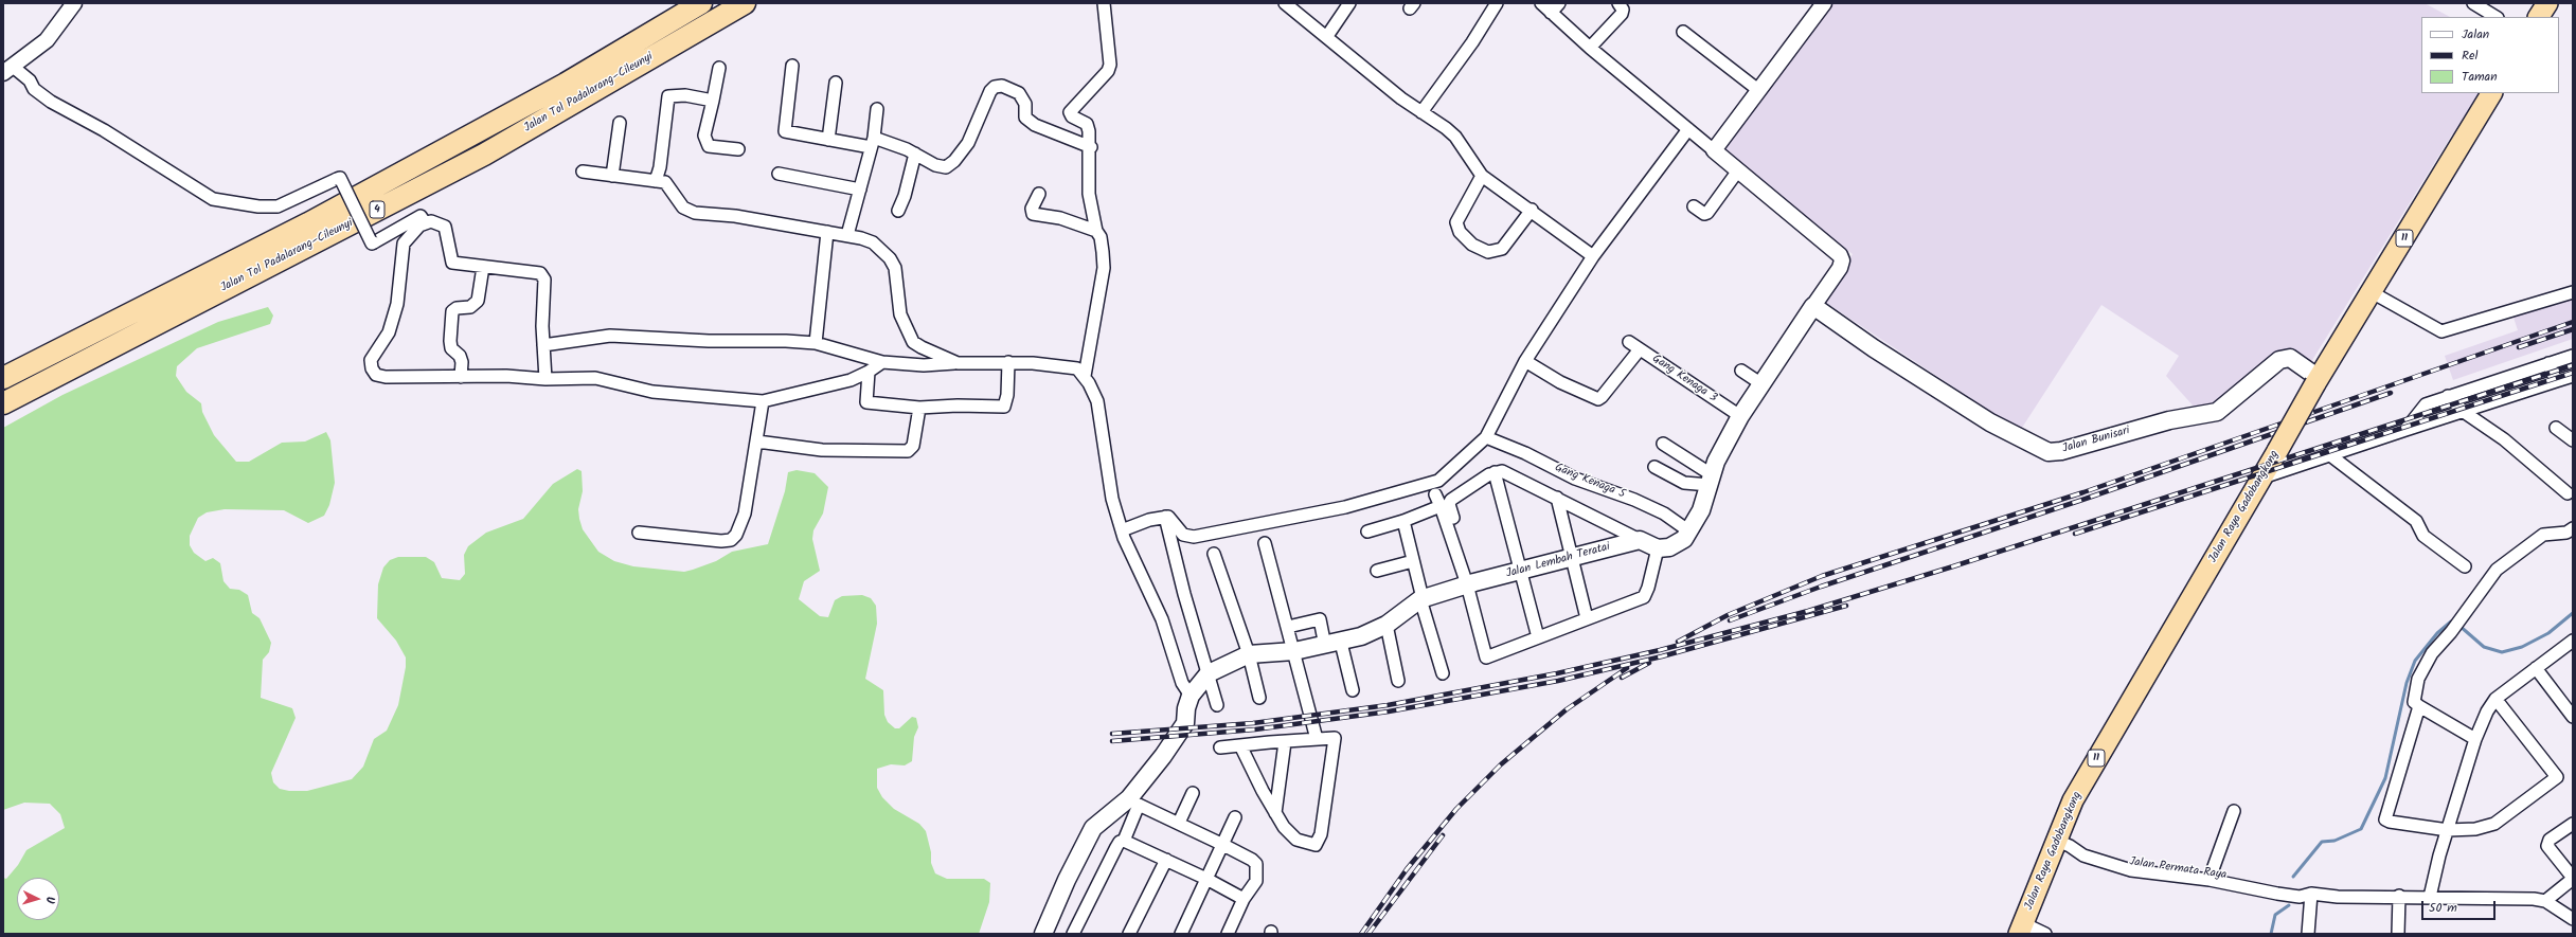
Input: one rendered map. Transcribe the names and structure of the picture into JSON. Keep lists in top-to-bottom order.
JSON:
{
  "streets": {
    "highway": [
      "Jalan Tol Padalarang–Cileunyi",
      "4",
      "11",
      "Jalan Raya Gadobangkong"
    ],
    "main road": ["Jalan Bunisari", "Jalan Lembah Teratai"],
    "street": ["Gang Kenaga 3", "Gang Kenaga 5", "Jalan Permata Raya"]
  },
  "crossings": [
    ["Jalan Bunisari", "Jalan Raya Gadobangkong"],
    ["Jalan Raya Gadobangkong", "Jalan Permata Raya"]
  ],
  "legend": ["Jalan", "Rel", "Taman"],
  "scale_bar": "50 m",
  "north": "right"
}
